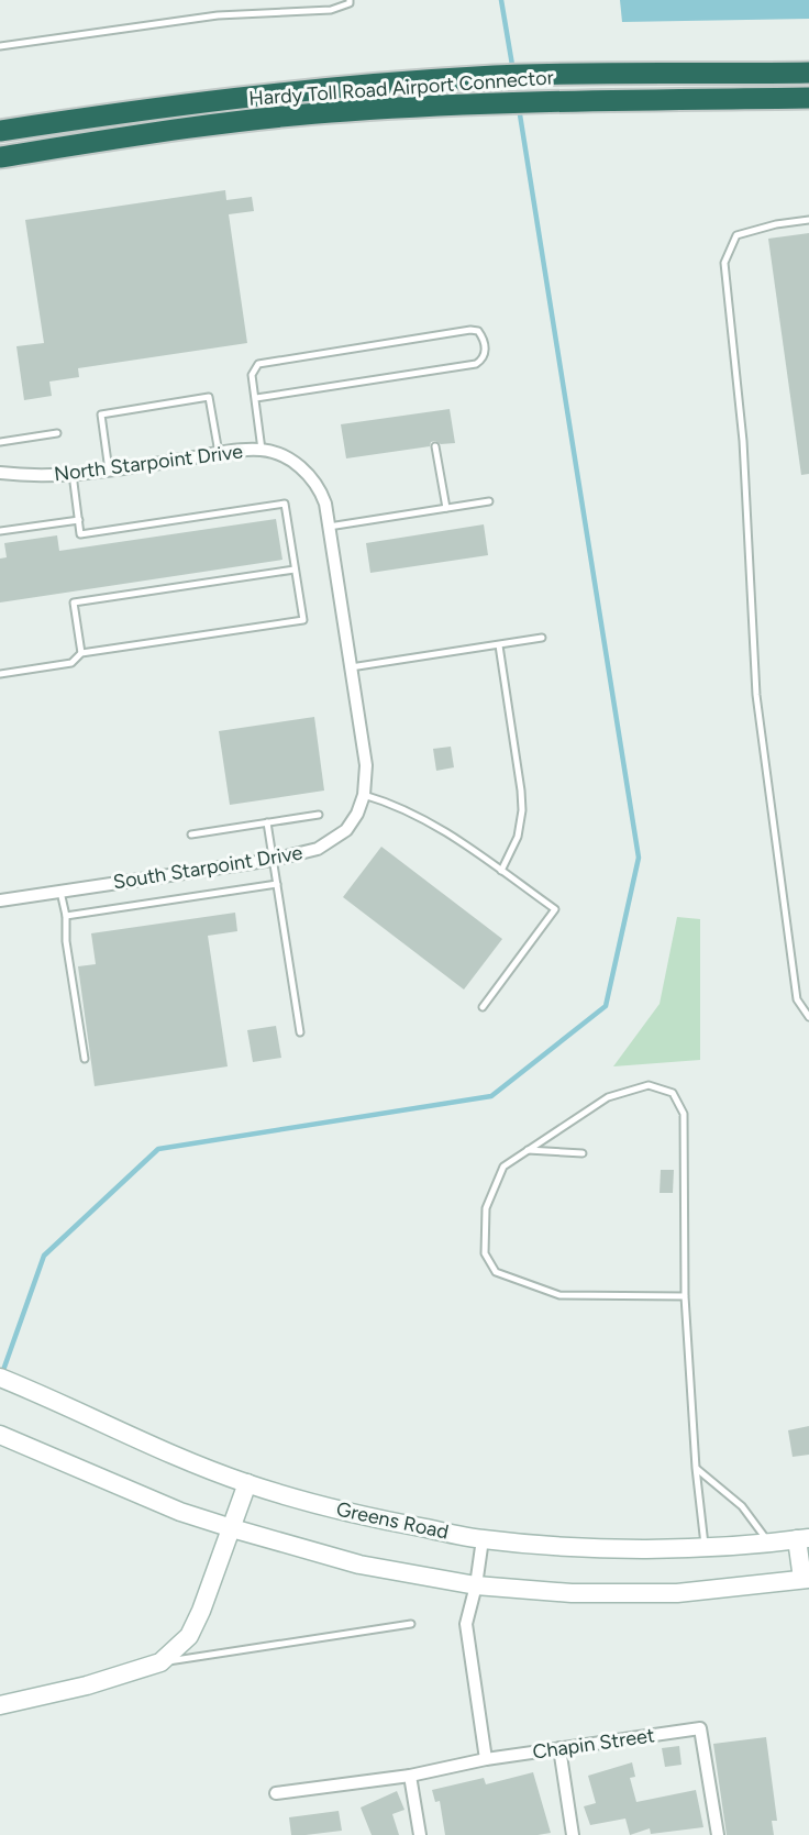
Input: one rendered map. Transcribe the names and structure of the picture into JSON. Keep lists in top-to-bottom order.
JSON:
{
  "streets": {
    "highway": ["Hardy Toll Road Airport Connector"],
    "main road": ["Greens Road"],
    "street": ["North Starpoint Drive", "South Starpoint Drive", "Chapin Street"]
  },
  "crossings": [
    ["North Starpoint Drive", "South Starpoint Drive"]
  ]
}
